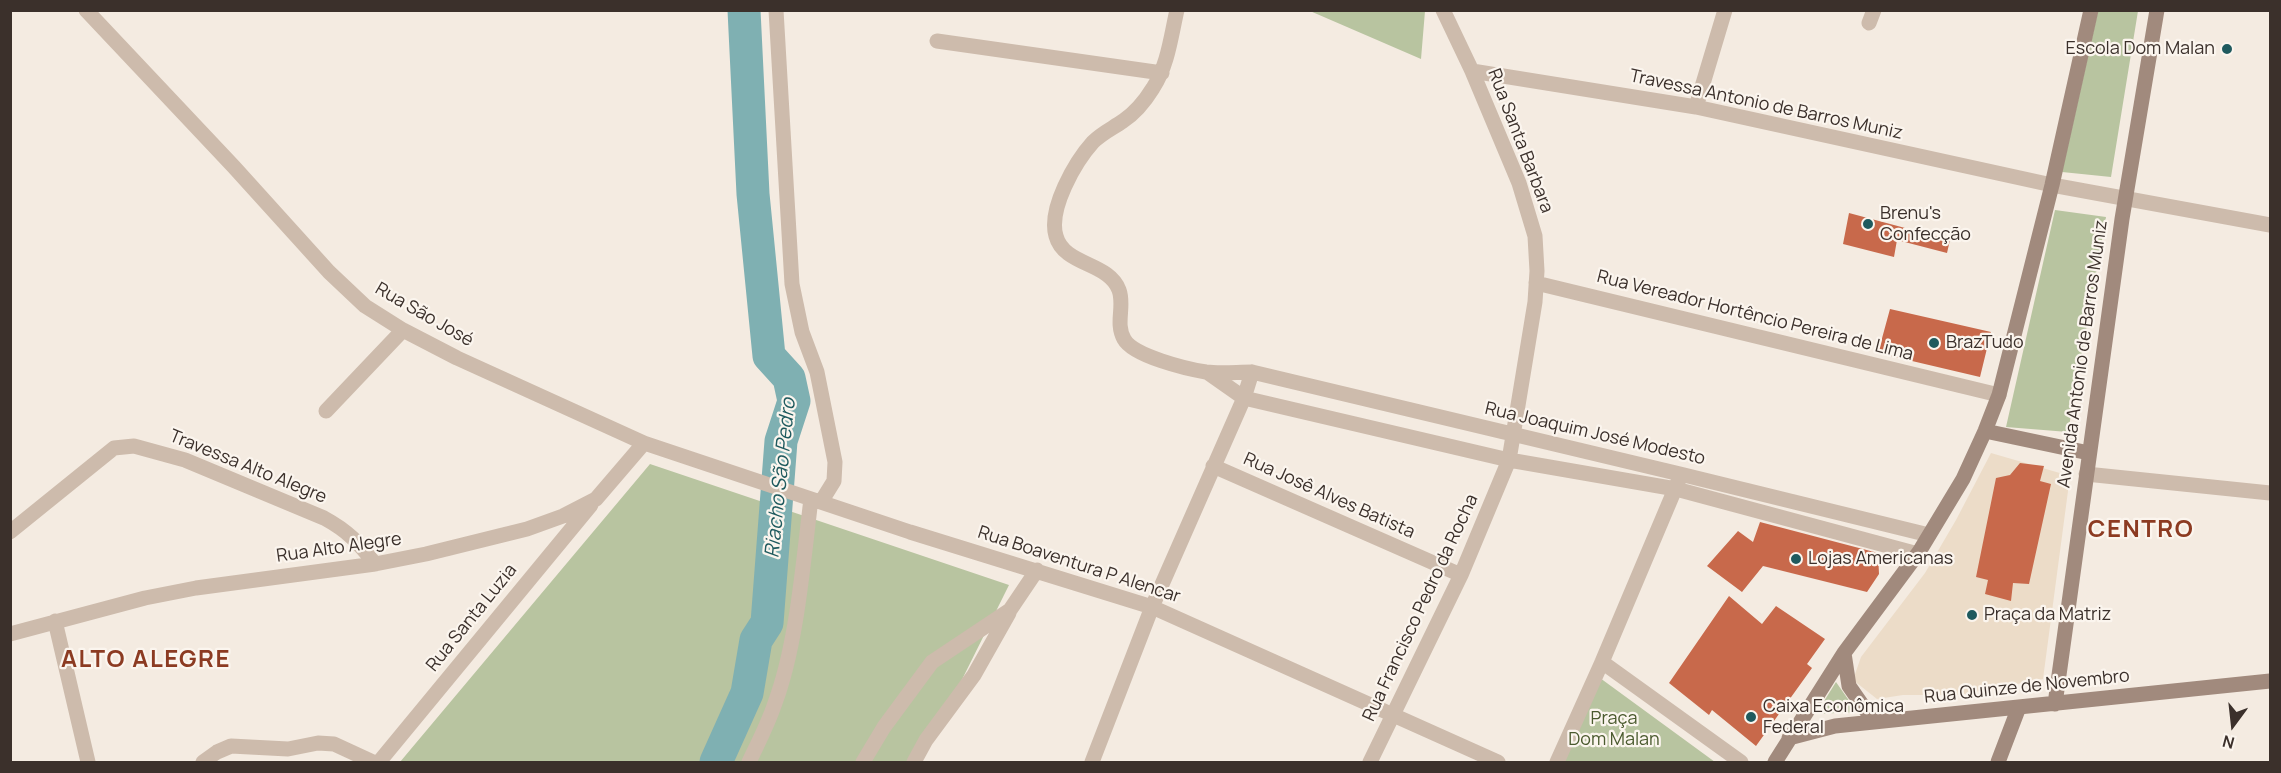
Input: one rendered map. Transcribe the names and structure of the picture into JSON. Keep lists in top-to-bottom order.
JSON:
{
  "streets": {
    "main road": ["Avenida Antonio de Barros Muniz", "Rua Quinze de Novembro"],
    "street": [
      "Travessa Antonio de Barros Muniz",
      "Rua Santa Barbara",
      "Rua São José",
      "Rua Vereador Hortêncio Pereira de Lima",
      "Rua Joaquim José Modesto",
      "Travessa Alto Alegre",
      "Rua Josê Alves Batista",
      "Rua Alto Alegre",
      "Rua Boaventura P Alencar",
      "Rua Francisco Pedro da Rocha",
      "Rua Santa Luzia"
    ]
  },
  "crossings": [
    ["Travessa Antonio de Barros Muniz", "Rua Santa Barbara"],
    ["Travessa Antonio de Barros Muniz", "Avenida Antonio de Barros Muniz"],
    ["Rua Santa Barbara", "Rua Vereador Hortêncio Pereira de Lima"],
    ["Rua Santa Barbara", "Rua Joaquim José Modesto"],
    ["Rua Santa Barbara", "Rua Francisco Pedro da Rocha"],
    ["Rua São José", "Rua Alto Alegre"],
    ["Rua São José", "Rua Boaventura P Alencar"],
    ["Avenida Antonio de Barros Muniz", "Rua Quinze de Novembro"],
    ["Rua Joaquim José Modesto", "Rua Francisco Pedro da Rocha"],
    ["Travessa Alto Alegre", "Rua Alto Alegre"],
    ["Rua Josê Alves Batista", "Rua Francisco Pedro da Rocha"],
    ["Rua Alto Alegre", "Rua Santa Luzia"],
    ["Rua Boaventura P Alencar", "Rua Francisco Pedro da Rocha"]
  ],
  "districts": ["CENTRO", "ALTO ALEGRE"],
  "water": ["Riacho São Pedro"],
  "parks": ["Praça Dom Malan"],
  "places": [
    "Escola Dom Malan",
    "Brenu's Confecção",
    "BrazTudo",
    "Lojas Americanas",
    "Praça da Matriz",
    "Caixa Econômica Federal"
  ],
  "north": "bottom"
}
